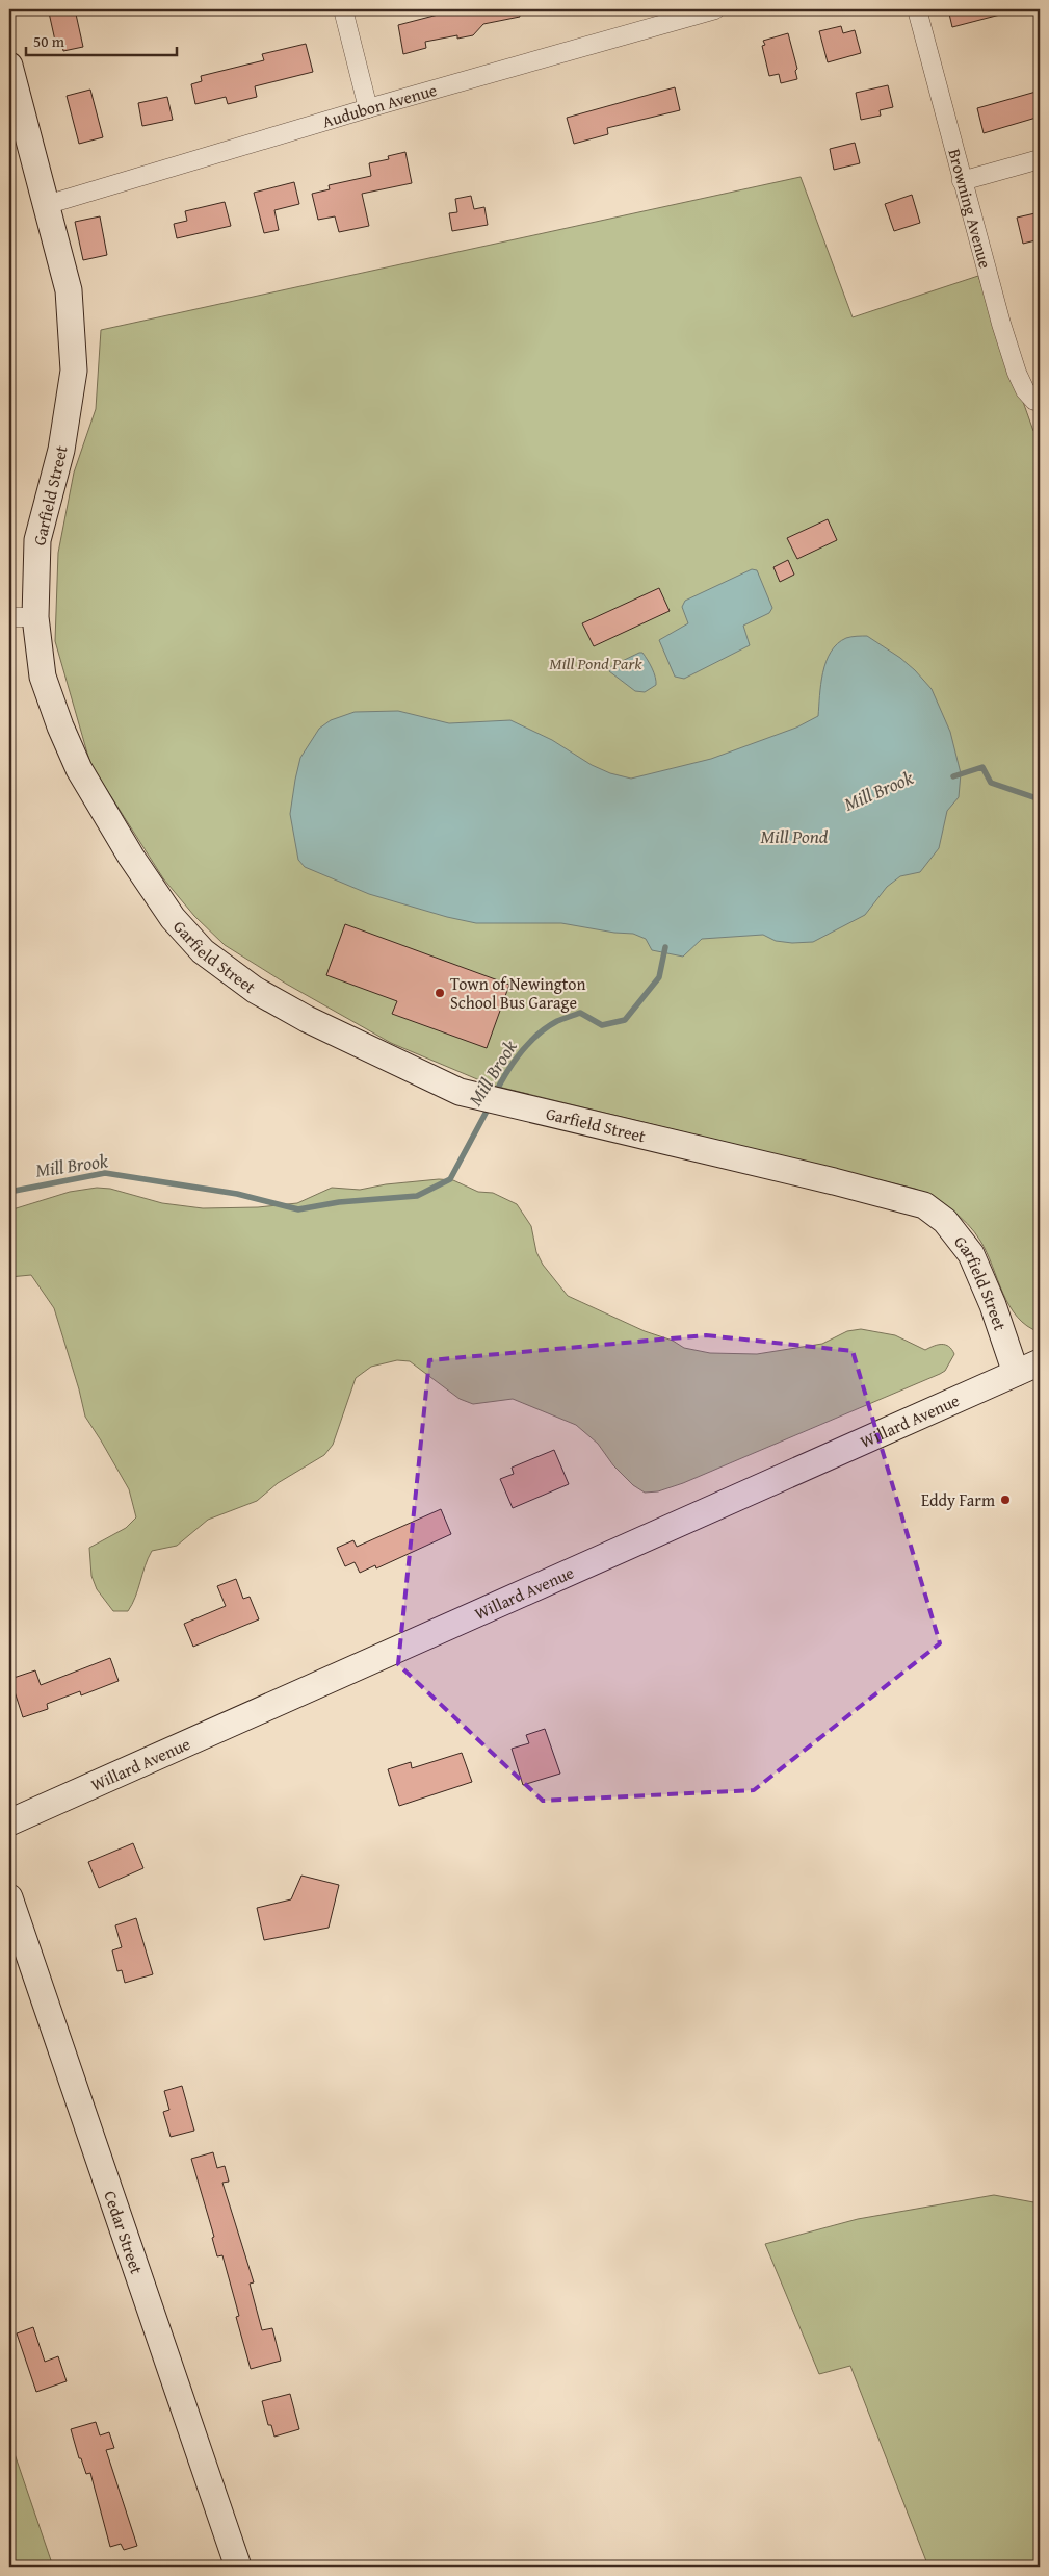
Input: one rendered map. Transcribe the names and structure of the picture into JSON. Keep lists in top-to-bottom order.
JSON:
{
  "streets": {
    "street": [
      "Audubon Avenue",
      "Browning Avenue",
      "Garfield Street",
      "Willard Avenue",
      "Cedar Street"
    ]
  },
  "crossings": [
    ["Audubon Avenue", "Garfield Street"],
    ["Garfield Street", "Willard Avenue"]
  ],
  "water": ["Mill Brook", "Mill Pond"],
  "parks": ["Mill Pond Park"],
  "places": ["Town of Newington School Bus Garage", "Eddy Farm"],
  "scale_bar": "50 m"
}
